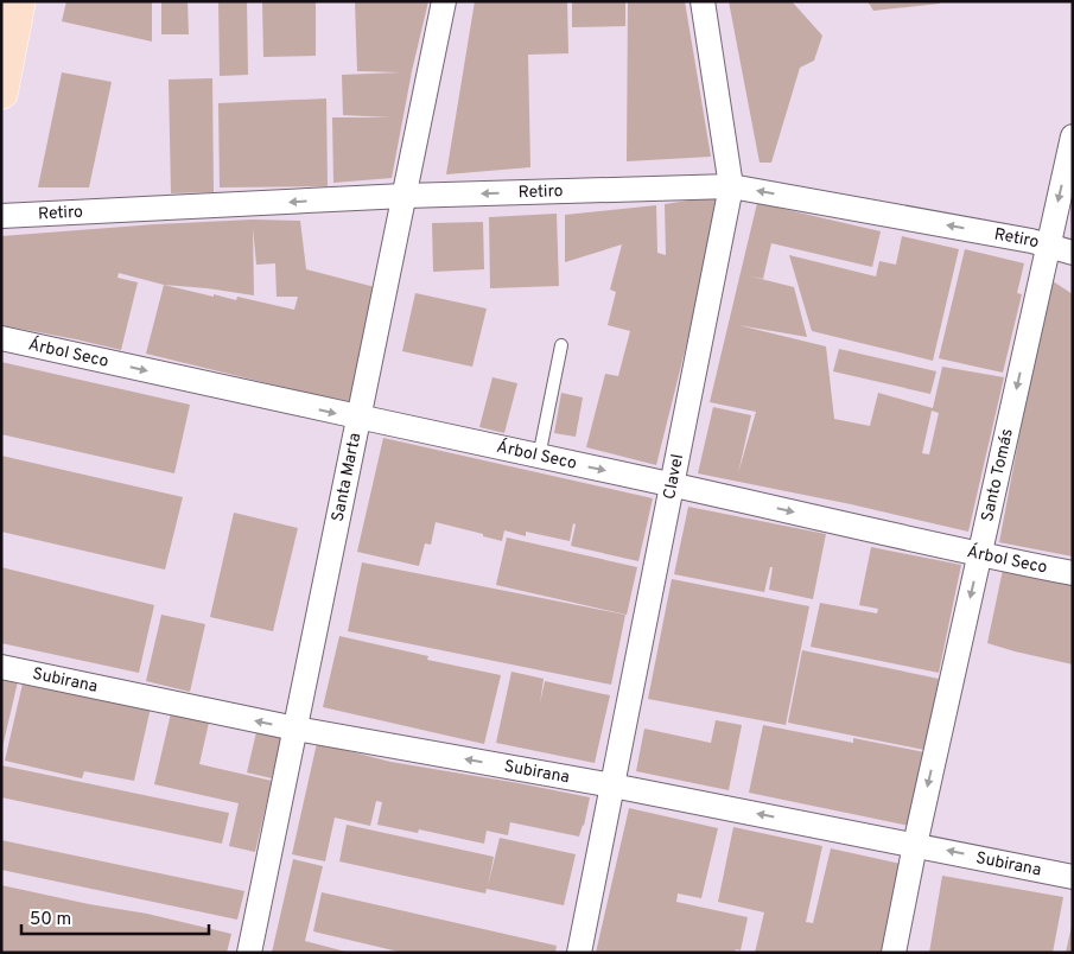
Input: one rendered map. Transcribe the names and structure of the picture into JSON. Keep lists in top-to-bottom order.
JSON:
{
  "streets": {
    "street": [
      "Retiro",
      "Árbol Seco",
      "Santo Tomás",
      "Santa Marta",
      "Clavel",
      "Subirana"
    ]
  },
  "crossings": [
    ["Retiro", "Santo Tomás"],
    ["Retiro", "Santa Marta"],
    ["Retiro", "Clavel"],
    ["Árbol Seco", "Santo Tomás"],
    ["Árbol Seco", "Santa Marta"],
    ["Árbol Seco", "Clavel"],
    ["Santo Tomás", "Subirana"],
    ["Santa Marta", "Subirana"],
    ["Clavel", "Subirana"]
  ],
  "one_way": [
    "Retiro",
    "Árbol Seco",
    "Santo Tomás",
    "Subirana"
  ],
  "scale_bar": "50 m"
}
